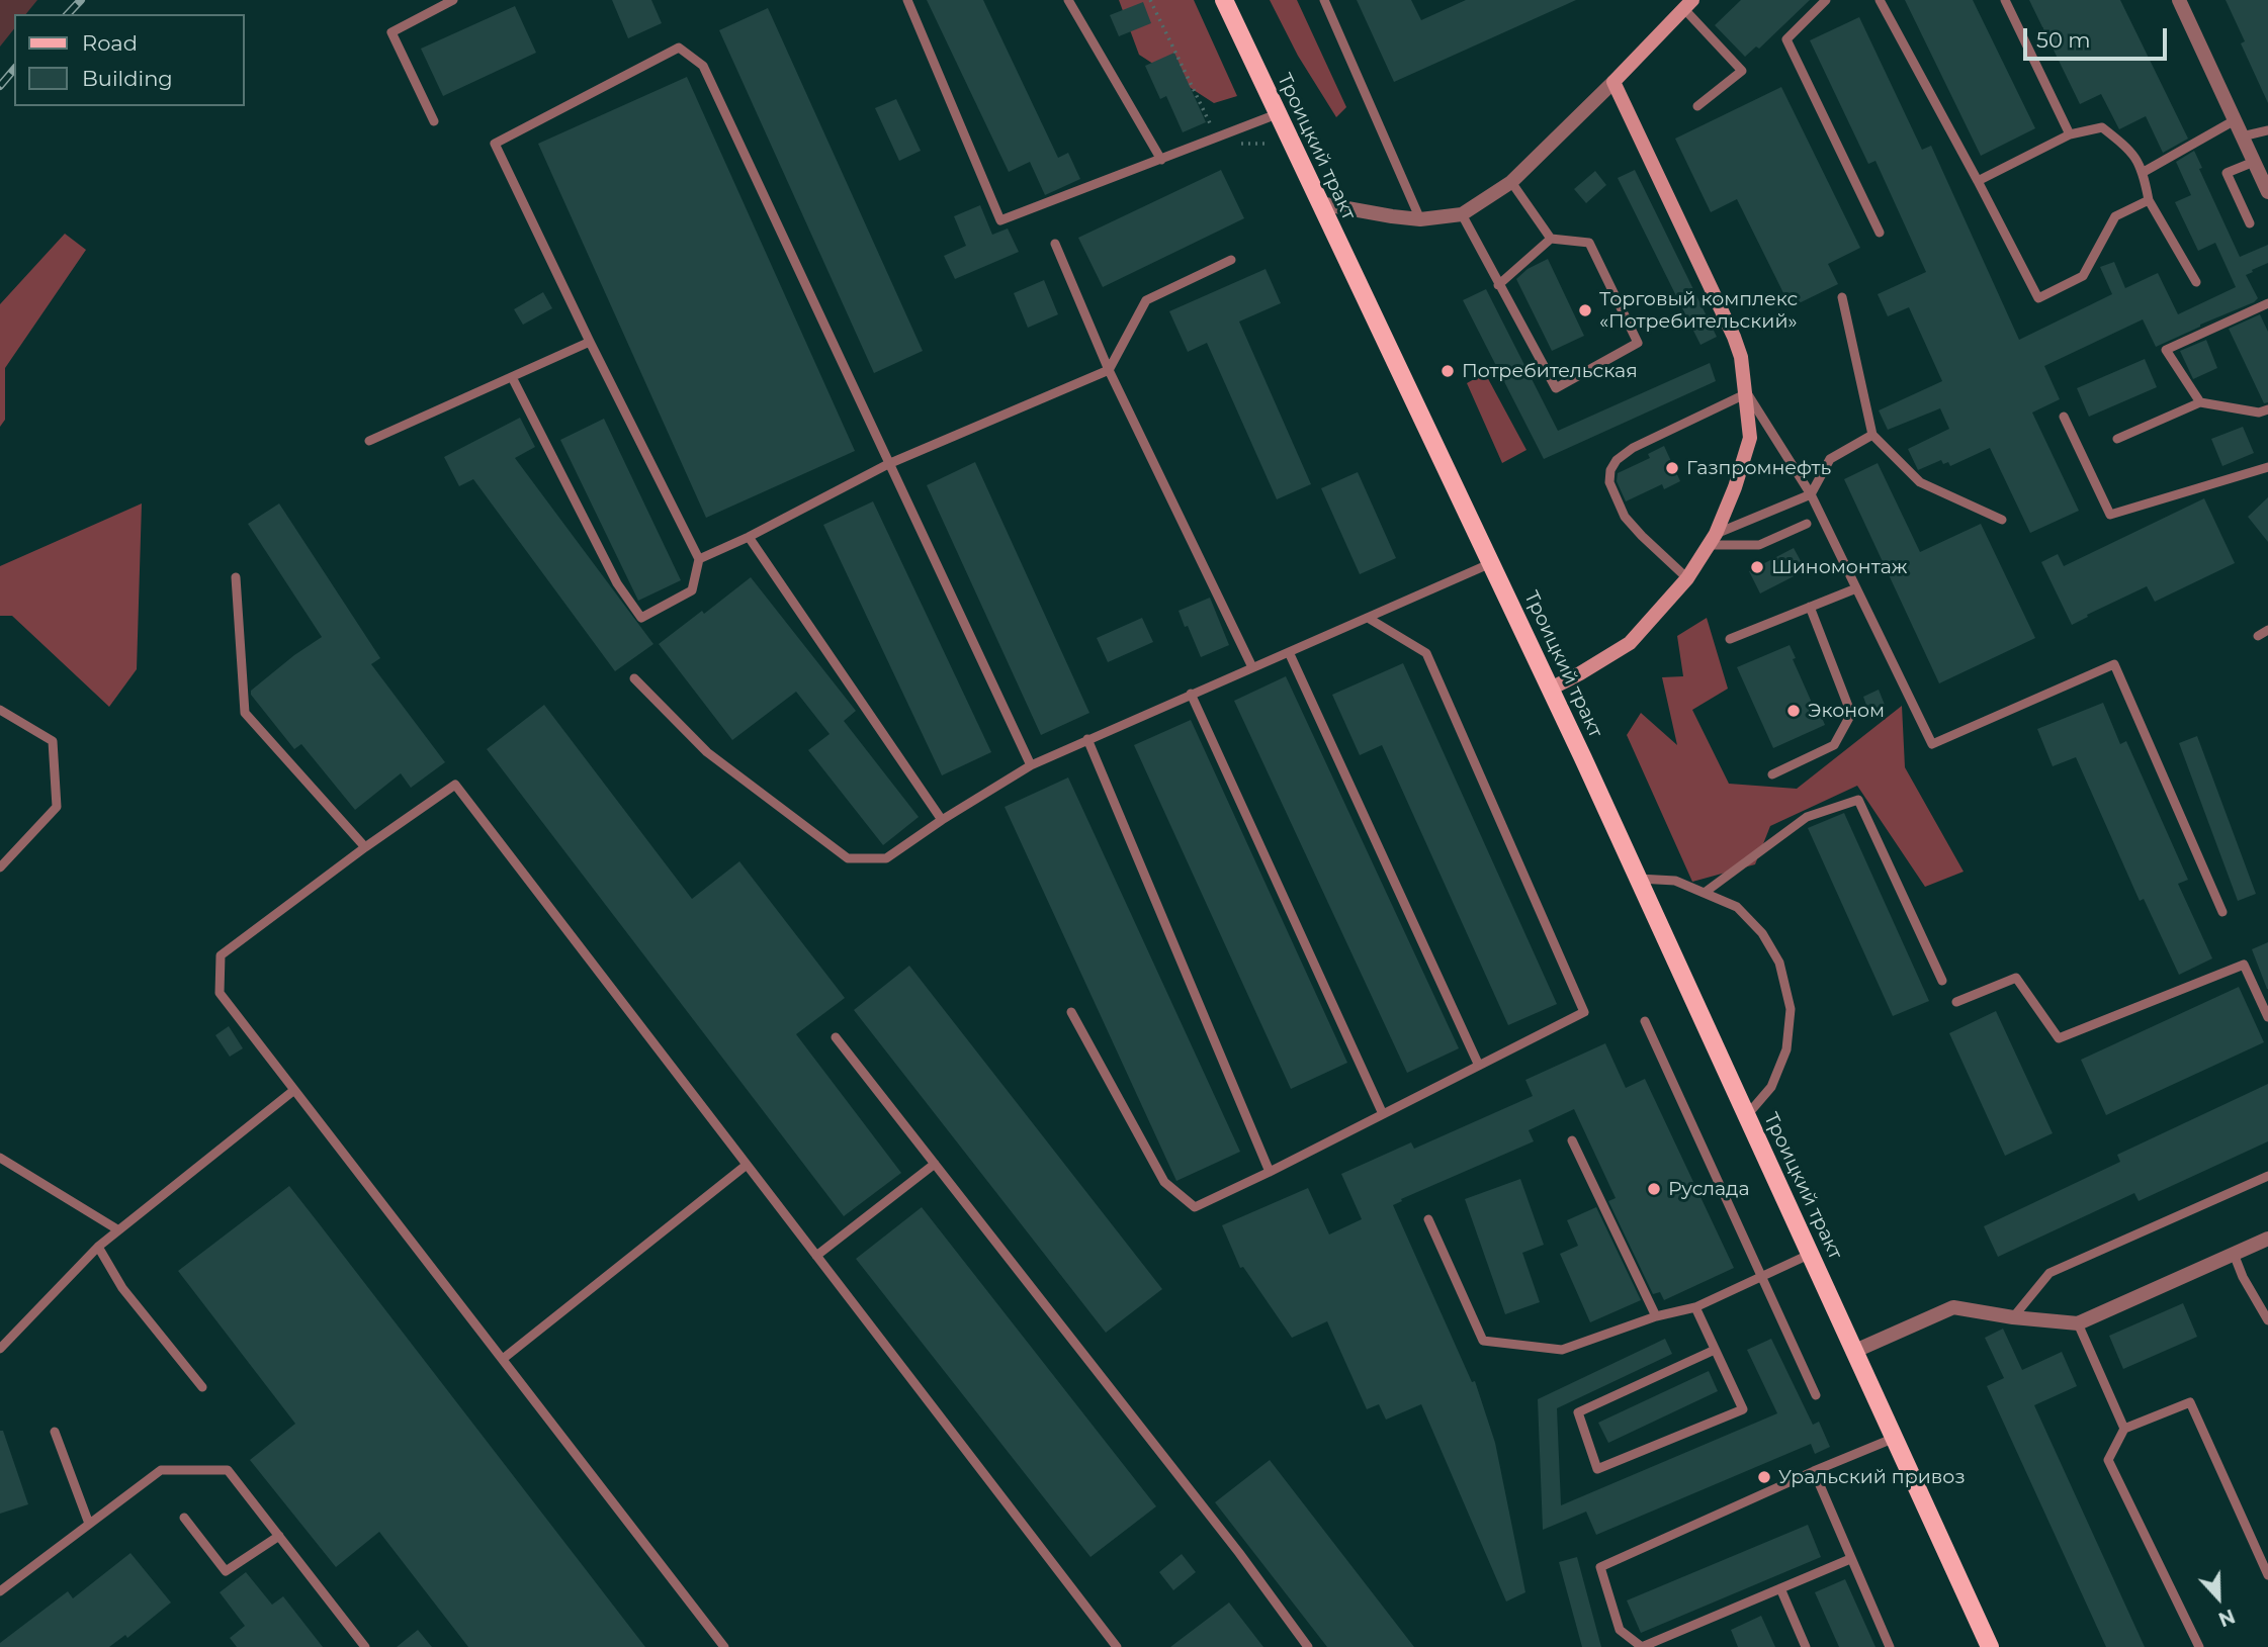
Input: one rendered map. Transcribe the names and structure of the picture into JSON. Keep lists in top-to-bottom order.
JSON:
{
  "streets": {
    "main road": ["Троицкий тракт"]
  },
  "places": [
    "Торговый комплекс «Потребительский»",
    "Потребительская",
    "Газпромнефть",
    "Шиномонтаж",
    "Эконом",
    "Руслада",
    "Уральский привоз"
  ],
  "legend": ["Road", "Building"],
  "scale_bar": "50 m",
  "north": "bottom"
}
